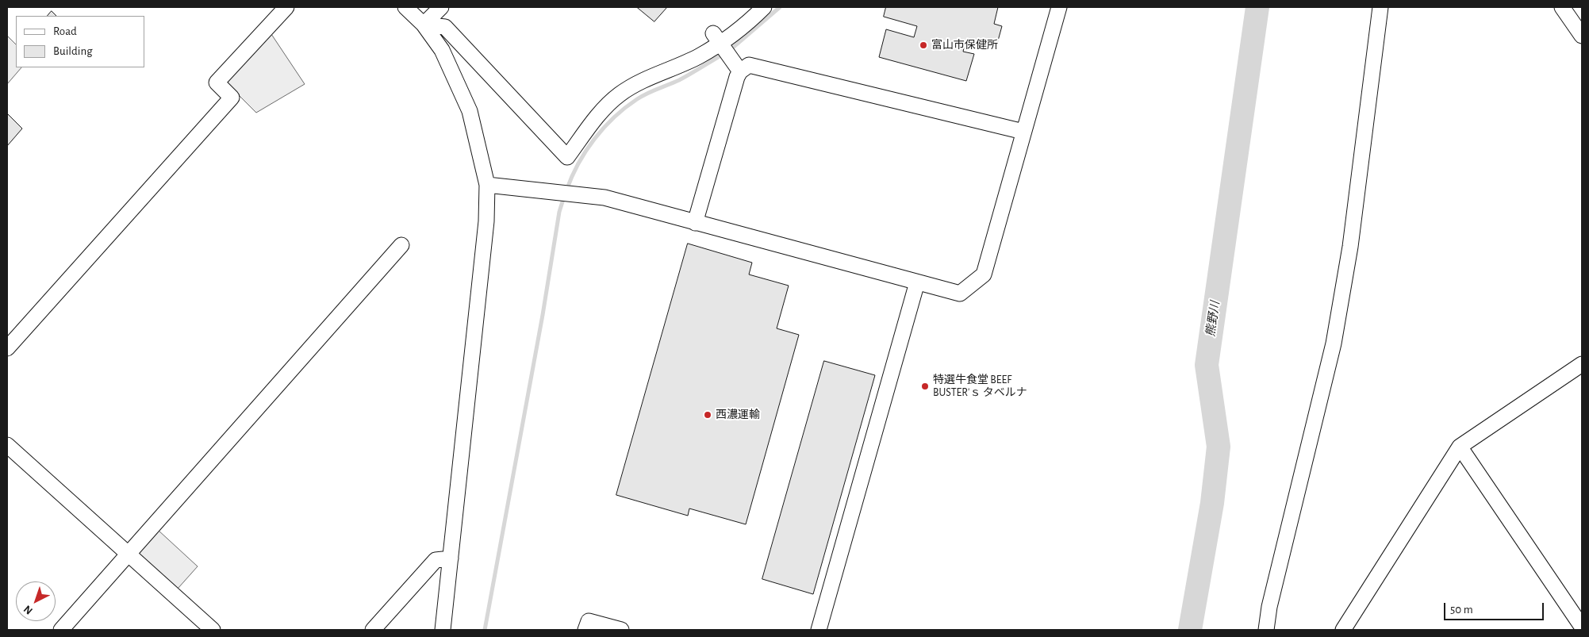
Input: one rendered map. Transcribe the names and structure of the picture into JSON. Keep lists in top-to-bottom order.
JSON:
{
  "water": ["熊野川"],
  "places": ["富山市保健所", "特選牛食堂 BEEF BUSTER'ｓ タベルナ", "西濃運輸"],
  "legend": ["Road", "Building"],
  "scale_bar": "50 m",
  "north": "bottom left"
}
